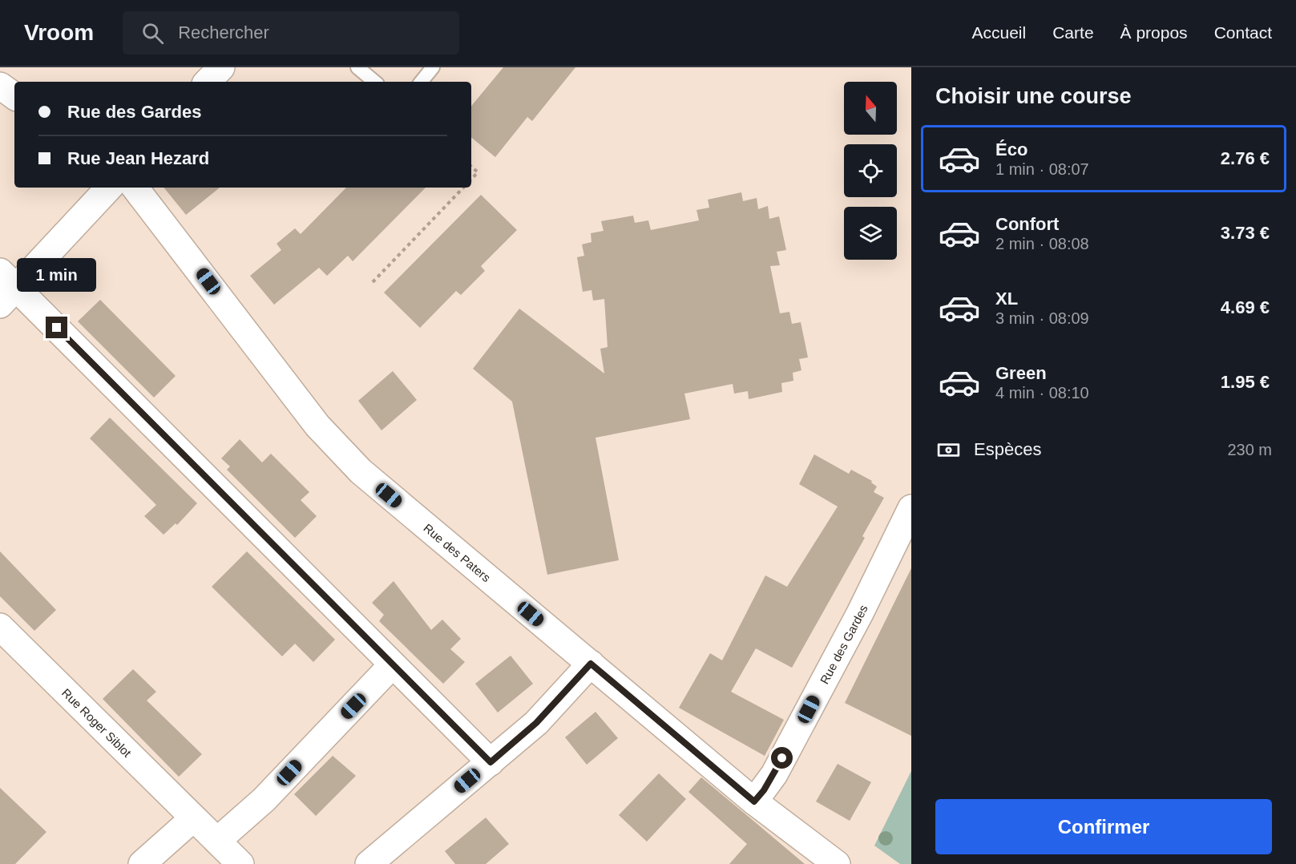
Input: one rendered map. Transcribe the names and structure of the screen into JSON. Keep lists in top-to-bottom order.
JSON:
{
  "streets": {
    "street": ["Rue des Paters", "Rue des Gardes", "Rue Roger Siblot"]
  },
  "crossings": [
    ["Rue des Paters", "Rue des Gardes"]
  ],
  "north": "top",
  "page": {
    "header": "Vroom",
    "search": "Rechercher",
    "nav": [
      "Accueil",
      "Carte",
      "À propos",
      "Contact"
    ],
    "heading": "Choisir une course",
    "banner": ["Rue des Gardes", "Rue Jean Hezard"],
    "list": [
      {
        "name": "Éco",
        "note": "1 min · 08:07",
        "value": "2.76 €"
      },
      {
        "name": "Confort",
        "note": "2 min · 08:08",
        "value": "3.73 €"
      },
      {
        "name": "XL",
        "note": "3 min · 08:09",
        "value": "4.69 €"
      },
      {
        "name": "Green",
        "note": "4 min · 08:10",
        "value": "1.95 €"
      }
    ],
    "bubble": "1 min",
    "pay": ["Espèces", "230 m"],
    "buttons": "Confirmer"
  }
}
